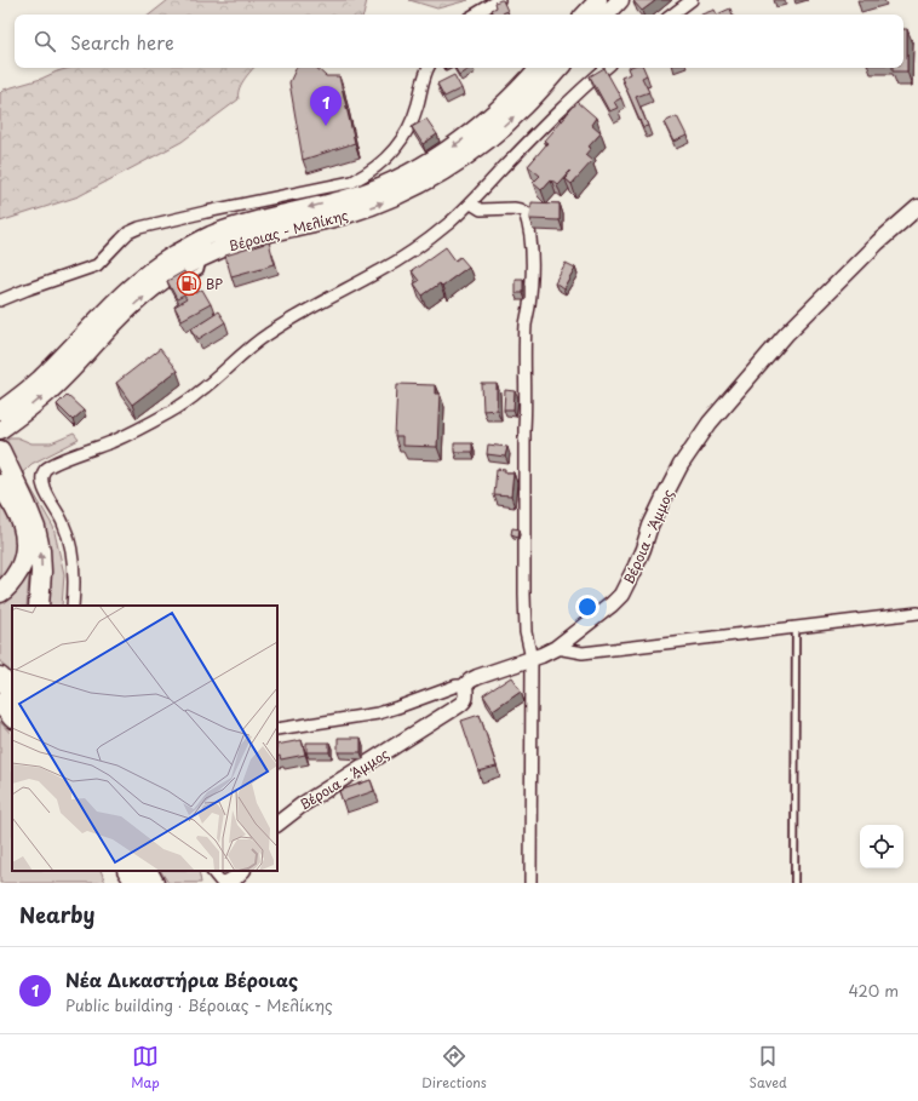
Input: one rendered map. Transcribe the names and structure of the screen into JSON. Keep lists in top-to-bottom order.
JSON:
{
  "streets": {
    "main road": ["Βέροιας - Μελίκης"],
    "street": ["Βέροια - Άμμος"]
  },
  "places": {
    "fuel station": ["BP"]
  },
  "page": {
    "search": "Search here",
    "pins": "1",
    "heading": "Nearby",
    "list": [
      {
        "mark": "1",
        "name": "Νέα Δικαστήρια Βέροιας",
        "note": "Public building · Βέροιας - Μελίκης",
        "value": "420 m"
      }
    ],
    "nav": ["Map", "Directions", "Saved"]
  }
}
